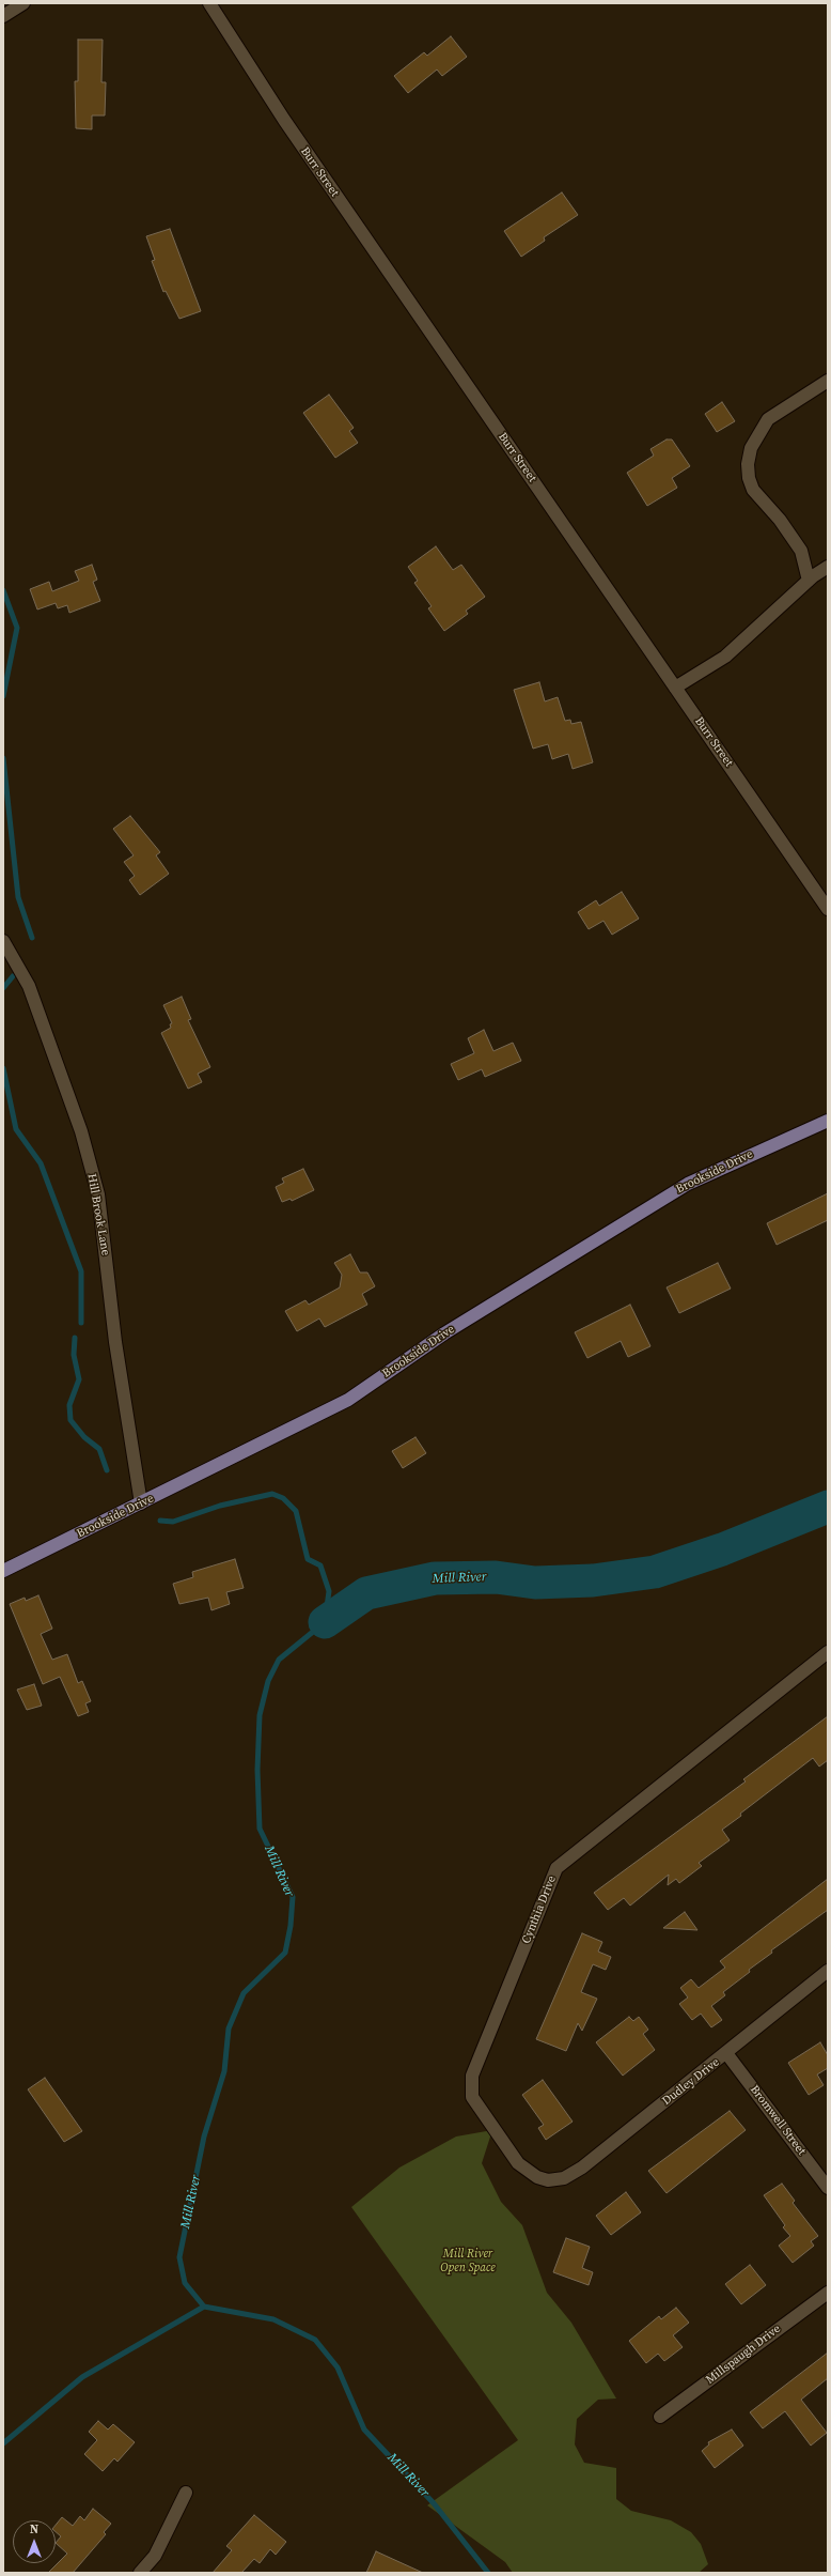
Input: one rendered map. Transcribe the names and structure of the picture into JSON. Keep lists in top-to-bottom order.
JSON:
{
  "streets": {
    "main road": ["Brookside Drive"],
    "street": [
      "Burr Street",
      "Hill Brook Lane",
      "Cynthia Drive",
      "Dudley Drive",
      "Bromwell Street",
      "Millspaugh Drive"
    ]
  },
  "crossings": [
    ["Brookside Drive", "Hill Brook Lane"],
    ["Cynthia Drive", "Dudley Drive"],
    ["Dudley Drive", "Bromwell Street"]
  ],
  "water": ["Mill River"],
  "parks": ["Mill River Open Space"],
  "north": "top"
}
